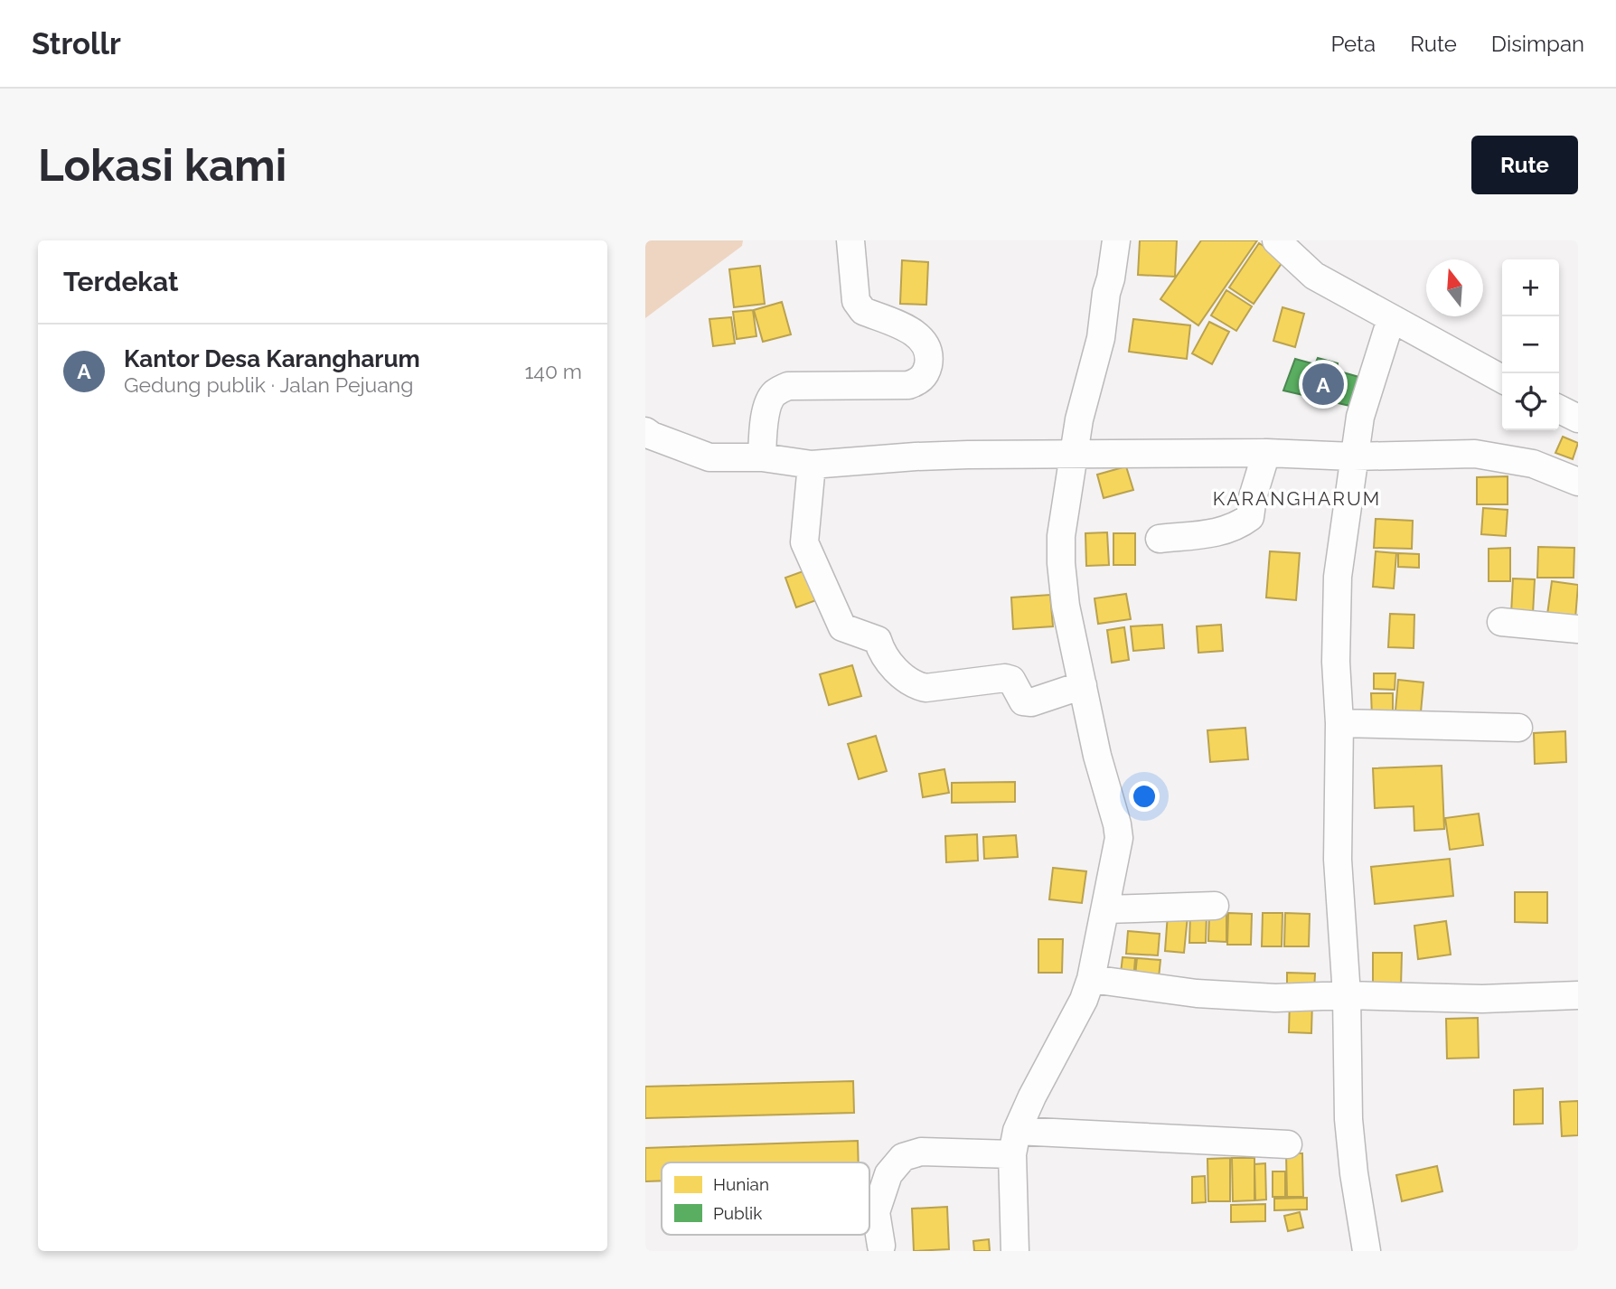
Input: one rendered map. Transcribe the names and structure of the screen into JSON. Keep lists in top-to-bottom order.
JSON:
{
  "districts": ["KARANGHARUM"],
  "legend": ["Hunian", "Publik"],
  "north": "top",
  "page": {
    "header": "Strollr",
    "nav": ["Peta", "Rute", "Disimpan"],
    "buttons": "Rute",
    "title": "Lokasi kami",
    "heading": "Terdekat",
    "map_buttons": ["+", "−"],
    "list": [
      {
        "mark": "A",
        "name": "Kantor Desa Karangharum",
        "note": "Gedung publik · Jalan Pejuang",
        "value": "140 m"
      }
    ],
    "pins": "A"
  }
}
